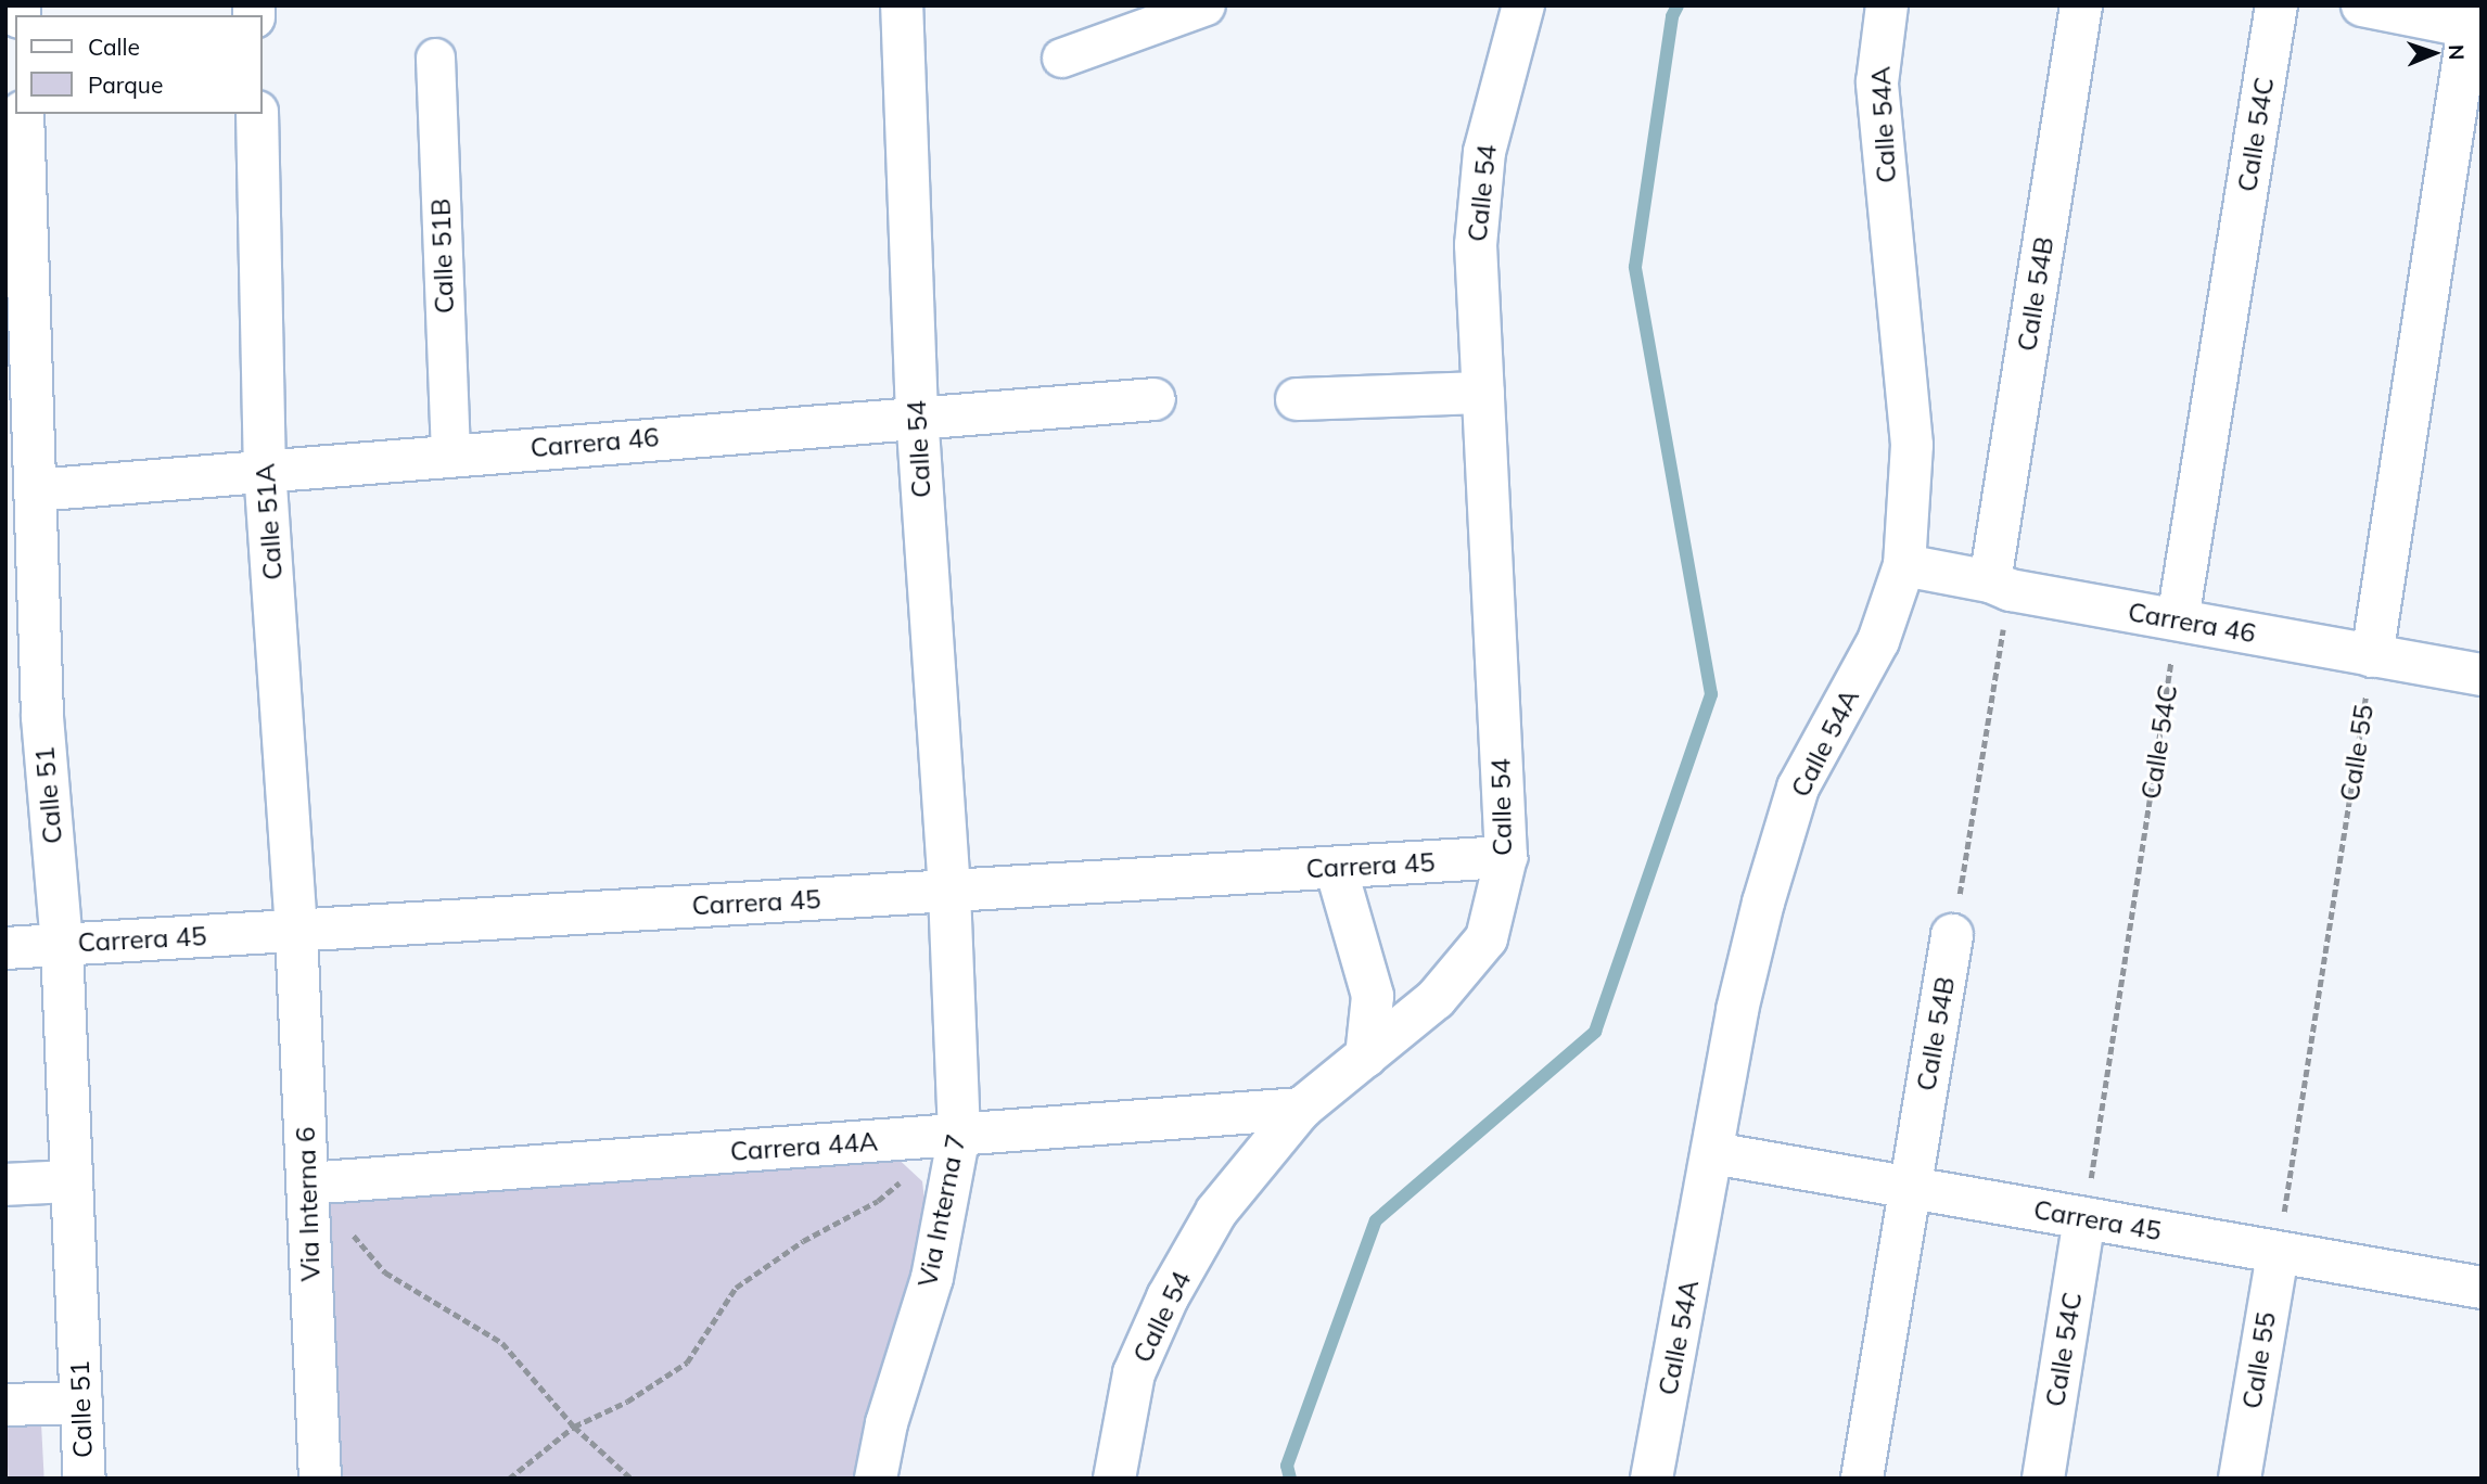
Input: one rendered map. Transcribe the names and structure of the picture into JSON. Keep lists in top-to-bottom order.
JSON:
{
  "streets": {
    "street": [
      "Calle 54A",
      "Calle 54C",
      "Calle 54",
      "Calle 51B",
      "Calle 54B",
      "Carrera 46",
      "Calle 51A",
      "Calle 55",
      "Calle 51",
      "Carrera 45",
      "Carrera 44A",
      "Via Interna 6",
      "Via Interna 7"
    ]
  },
  "crossings": [
    ["Calle 54A", "Carrera 46"],
    ["Calle 54A", "Carrera 45"],
    ["Calle 54C", "Carrera 46"],
    ["Calle 54C", "Carrera 45"],
    ["Calle 54", "Carrera 46"],
    ["Calle 54", "Carrera 45"],
    ["Calle 54", "Carrera 44A"],
    ["Calle 54", "Via Interna 7"],
    ["Calle 51B", "Carrera 46"],
    ["Calle 54B", "Carrera 46"],
    ["Calle 54B", "Carrera 45"],
    ["Carrera 46", "Calle 51A"],
    ["Carrera 46", "Calle 55"],
    ["Carrera 46", "Calle 51"],
    ["Calle 51A", "Carrera 45"],
    ["Calle 51A", "Via Interna 6"],
    ["Calle 55", "Carrera 45"],
    ["Calle 51", "Carrera 45"],
    ["Carrera 45", "Via Interna 6"],
    ["Carrera 45", "Via Interna 7"],
    ["Carrera 44A", "Via Interna 6"],
    ["Carrera 44A", "Via Interna 7"]
  ],
  "legend": ["Calle", "Parque"],
  "north": "right"
}
